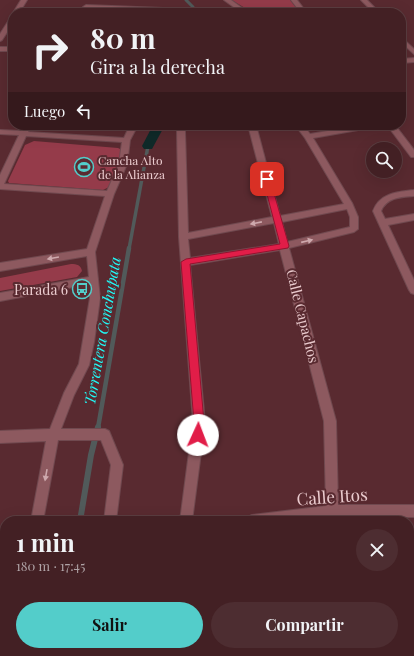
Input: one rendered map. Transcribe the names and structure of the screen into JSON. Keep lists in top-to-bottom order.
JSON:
{
  "streets": {
    "street": ["Calle Capachos", "Calle Itos"]
  },
  "crossings": [
    ["Calle Capachos", "Calle Itos"]
  ],
  "water": ["Torrentera Conchupata"],
  "places": {
    "sports": ["Cancha Alto de la Alianza"],
    "bus stop": ["Parada 6"]
  },
  "page": {
    "turn": ["80 m", "Gira a la derecha"],
    "then": "Luego",
    "heading": ["1 min", "180 m · 17:45"],
    "buttons": ["Salir", "Compartir"]
  }
}
